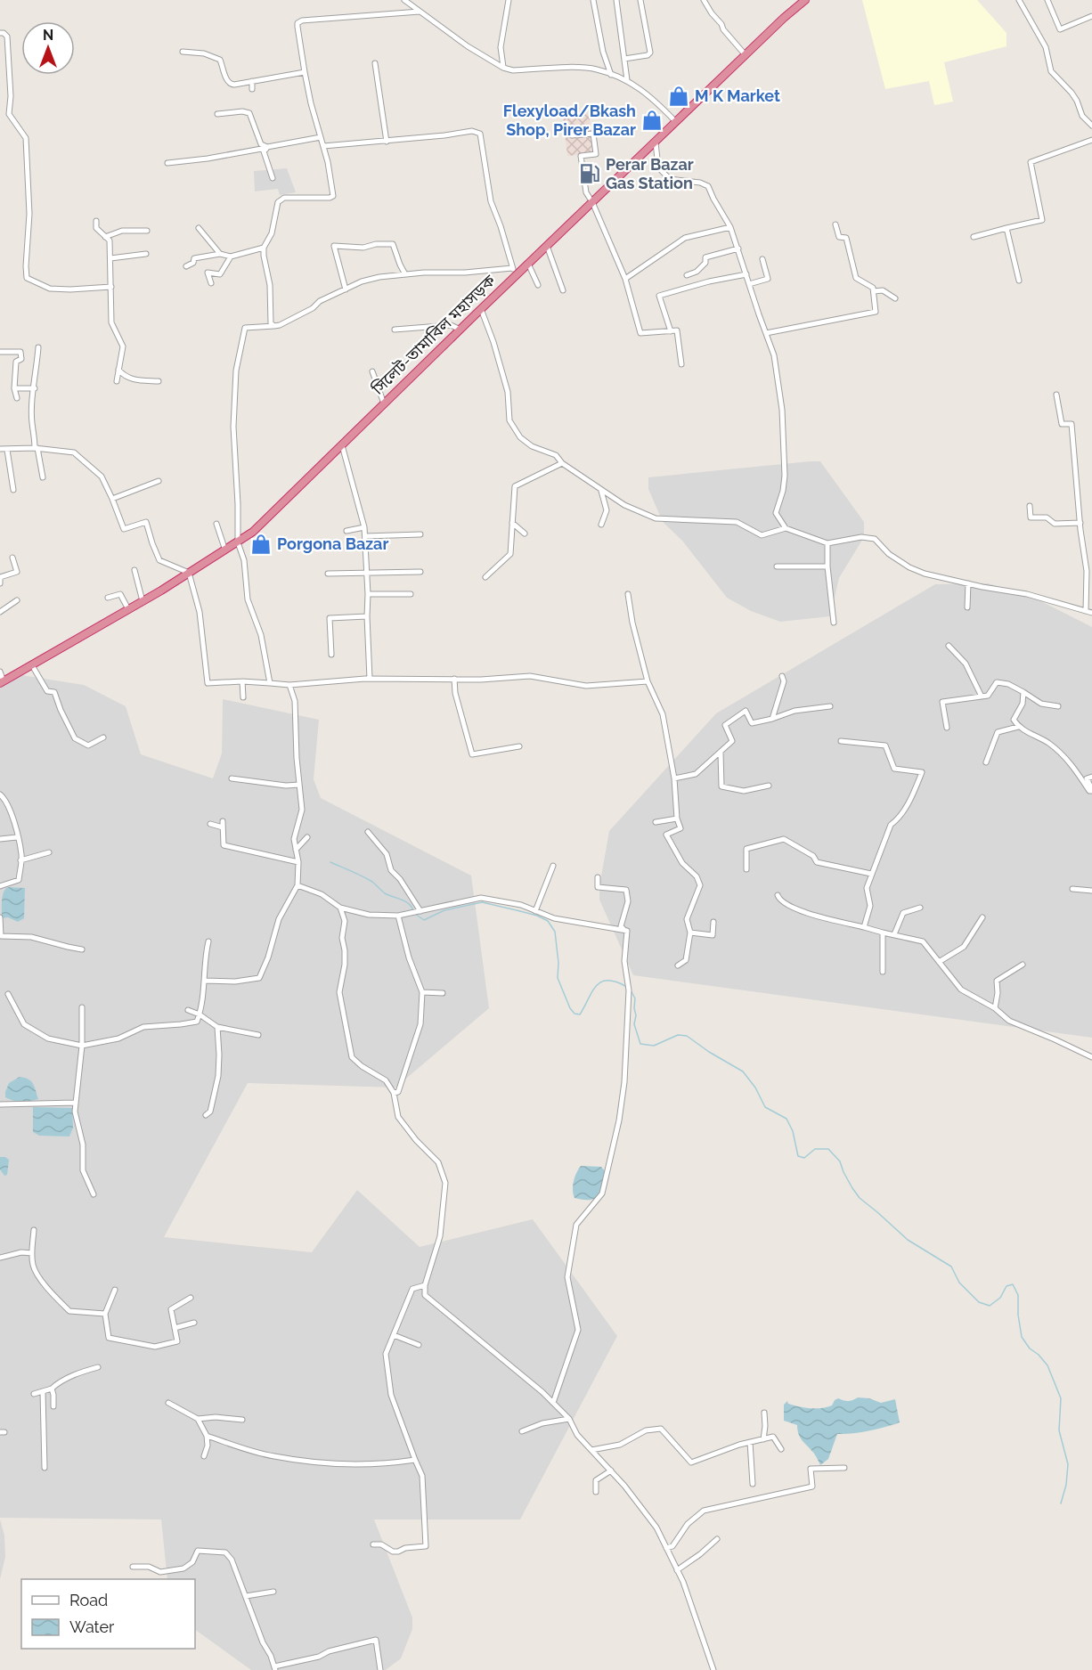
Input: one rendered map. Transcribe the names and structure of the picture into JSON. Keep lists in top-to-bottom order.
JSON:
{
  "streets": {
    "highway": ["সিলেট-তামাবিল মহাসড়ক"]
  },
  "places": {
    "shop": ["M K Market", "Flexyload/Bkash Shop, Pirer Bazar", "Porgona Bazar"],
    "fuel station": ["Perar Bazar Gas Station"]
  },
  "legend": ["Road", "Water"],
  "north": "top"
}
